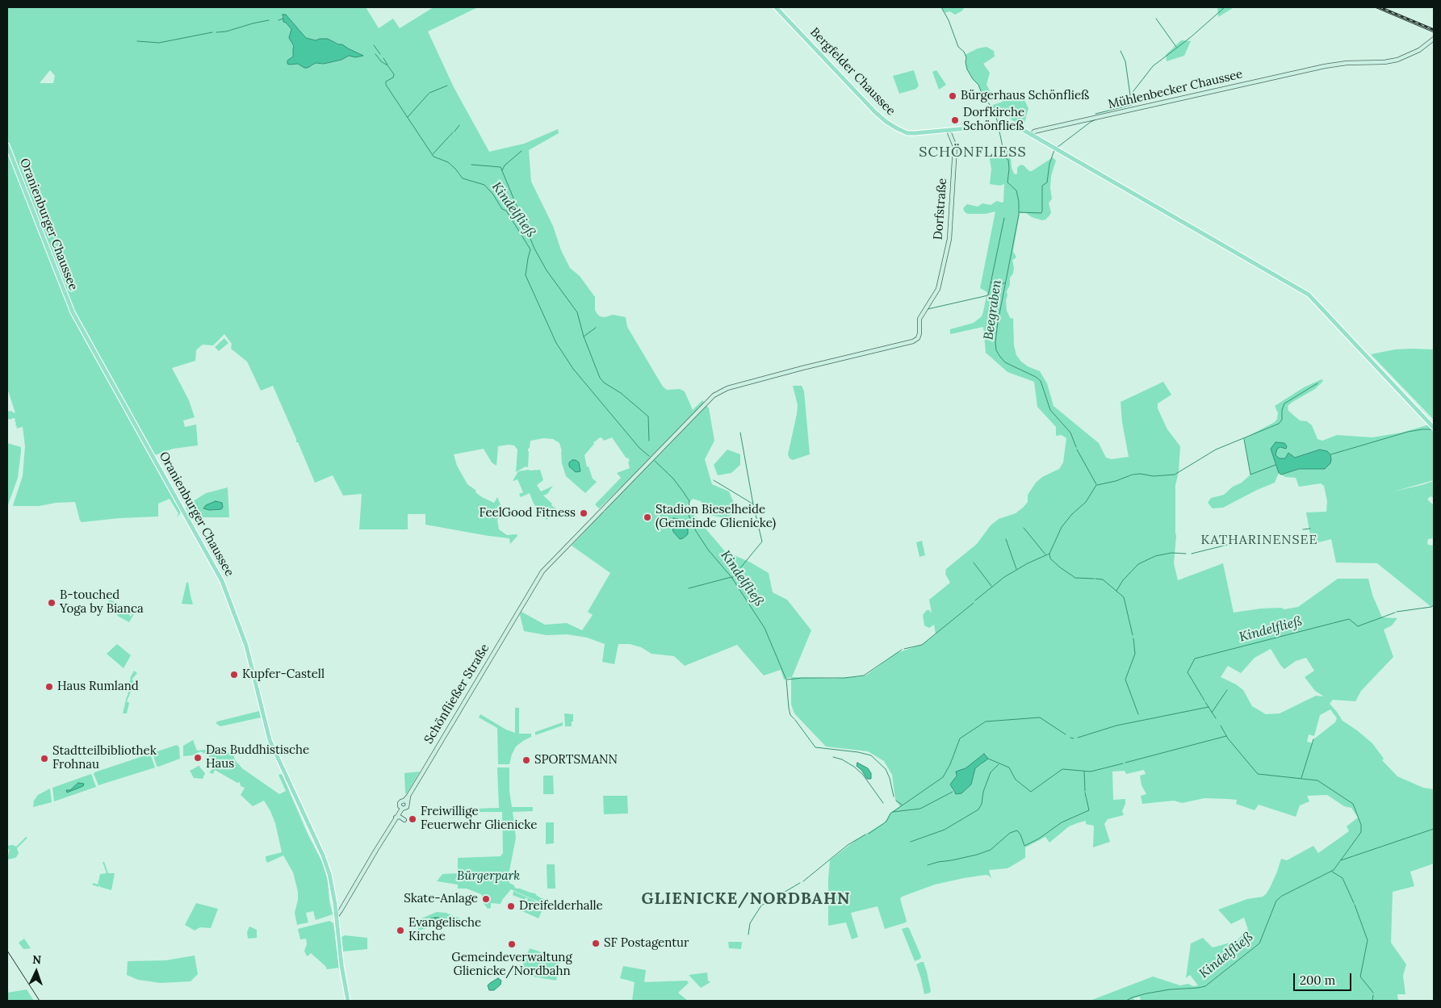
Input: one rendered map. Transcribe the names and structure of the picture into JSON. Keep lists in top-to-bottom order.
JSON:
{
  "streets": {
    "main road": [
      "Bergfelder Chaussee",
      "Mühlenbecker Chaussee",
      "Dorfstraße",
      "Oranienburger Chaussee",
      "Schönfließer Straße"
    ]
  },
  "crossings": [
    ["Bergfelder Chaussee", "Mühlenbecker Chaussee"],
    ["Bergfelder Chaussee", "Dorfstraße"],
    ["Dorfstraße", "Schönfließer Straße"]
  ],
  "districts": ["SCHÖNFLIESS", "KATHARINENSEE", "GLIENICKE/NORDBAHN"],
  "water": ["Kindelfließ", "Beegraben"],
  "parks": ["Bürgerpark"],
  "places": [
    "Bürgerhaus Schönfließ",
    "Dorfkirche Schönfließ",
    "FeelGood Fitness",
    "Stadion Bieselheide (Gemeinde Glienicke)",
    "B-touched Yoga by Bianca",
    "Kupfer-Castell",
    "Haus Rumland",
    "Das Buddhistische Haus",
    "Stadtteilbibliothek Frohnau",
    "SPORTSMANN",
    "Freiwillige Feuerwehr Glienicke",
    "Skate-Anlage",
    "Dreifelderhalle",
    "Evangelische Kirche",
    "SF Postagentur",
    "Gemeindeverwaltung Glienicke/Nordbahn"
  ],
  "scale_bar": "200 m",
  "north": "top"
}
